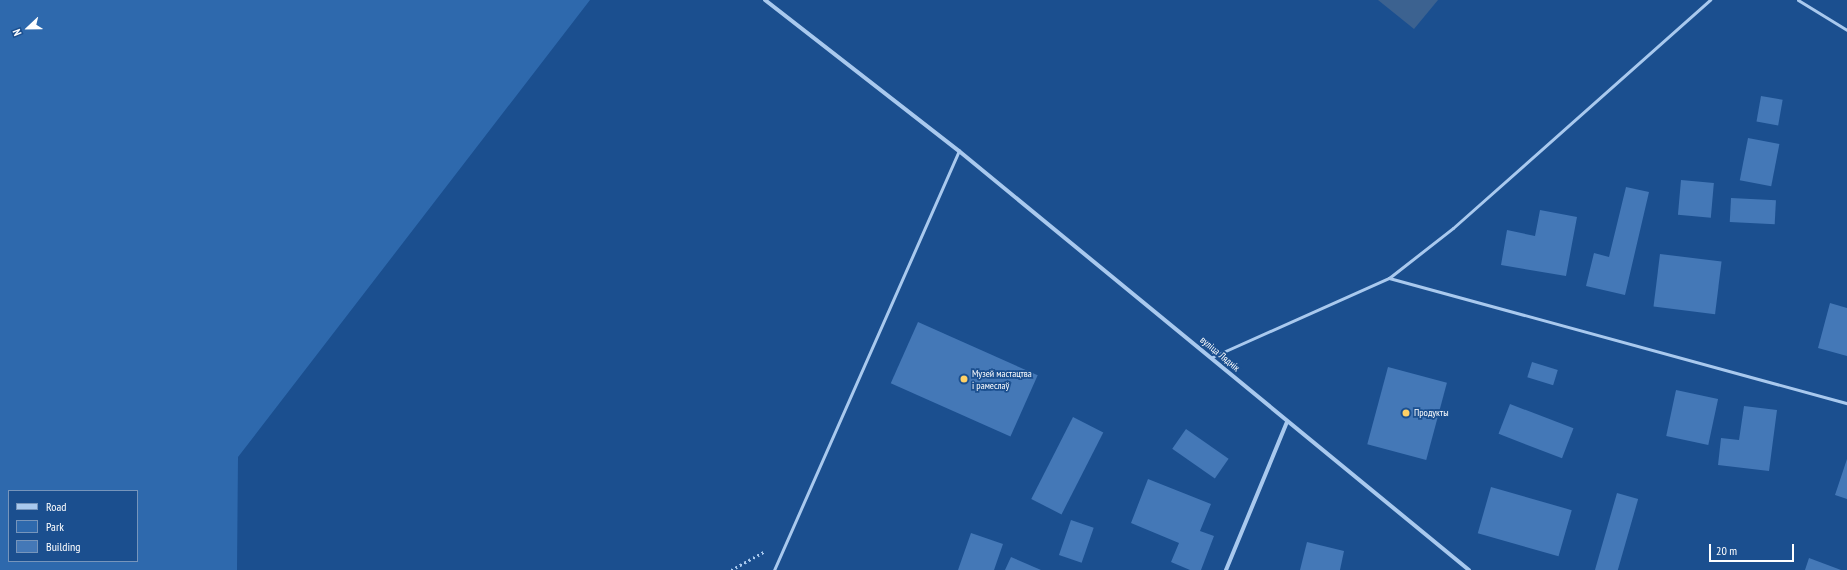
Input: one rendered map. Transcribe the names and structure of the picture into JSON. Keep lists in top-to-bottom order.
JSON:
{
  "streets": {
    "street": ["вуліца Ляднік"]
  },
  "places": ["Музей мастацтва і рамеслаў", "Продукты"],
  "legend": ["Road", "Park", "Building"],
  "scale_bar": "20 m",
  "north": "left"
}
